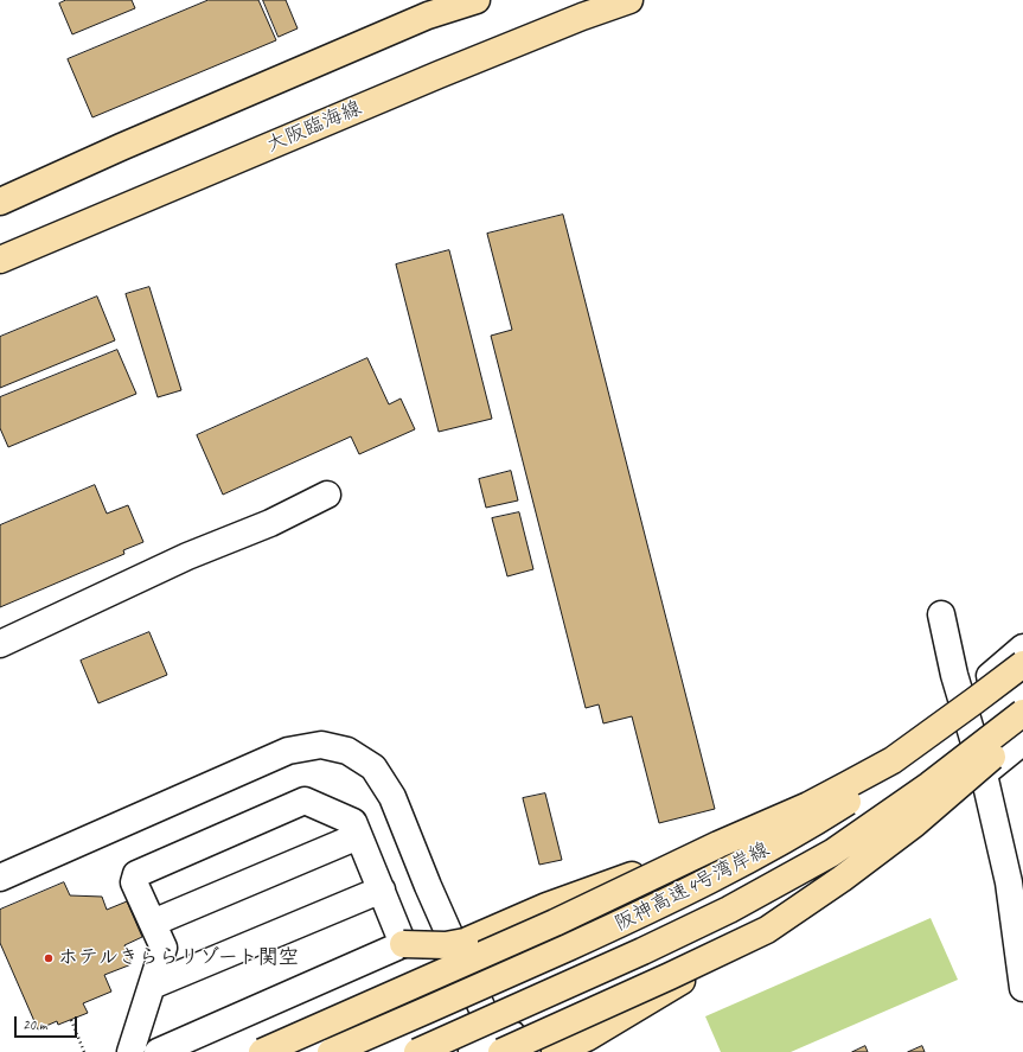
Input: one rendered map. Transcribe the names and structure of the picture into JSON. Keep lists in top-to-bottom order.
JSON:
{
  "streets": {
    "main road": ["大阪臨海線", "阪神高速4号湾岸線"]
  },
  "places": ["ホテルきららリゾート関空"],
  "scale_bar": "20 m"
}
